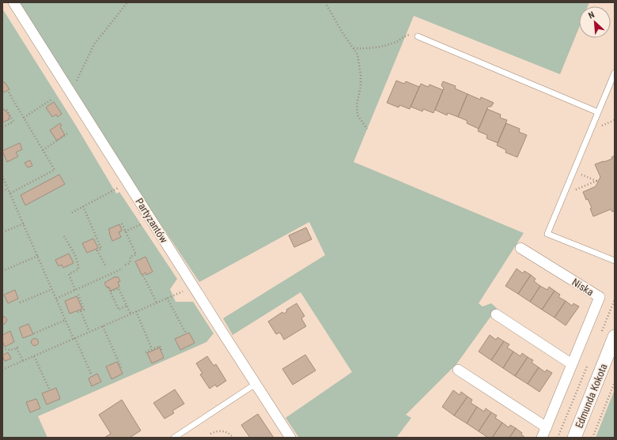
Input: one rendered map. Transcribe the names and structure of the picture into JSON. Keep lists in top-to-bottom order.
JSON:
{
  "streets": {
    "street": ["Partyzantów", "Niska", "Edmunda Kokota"]
  },
  "north": "top left"
}
